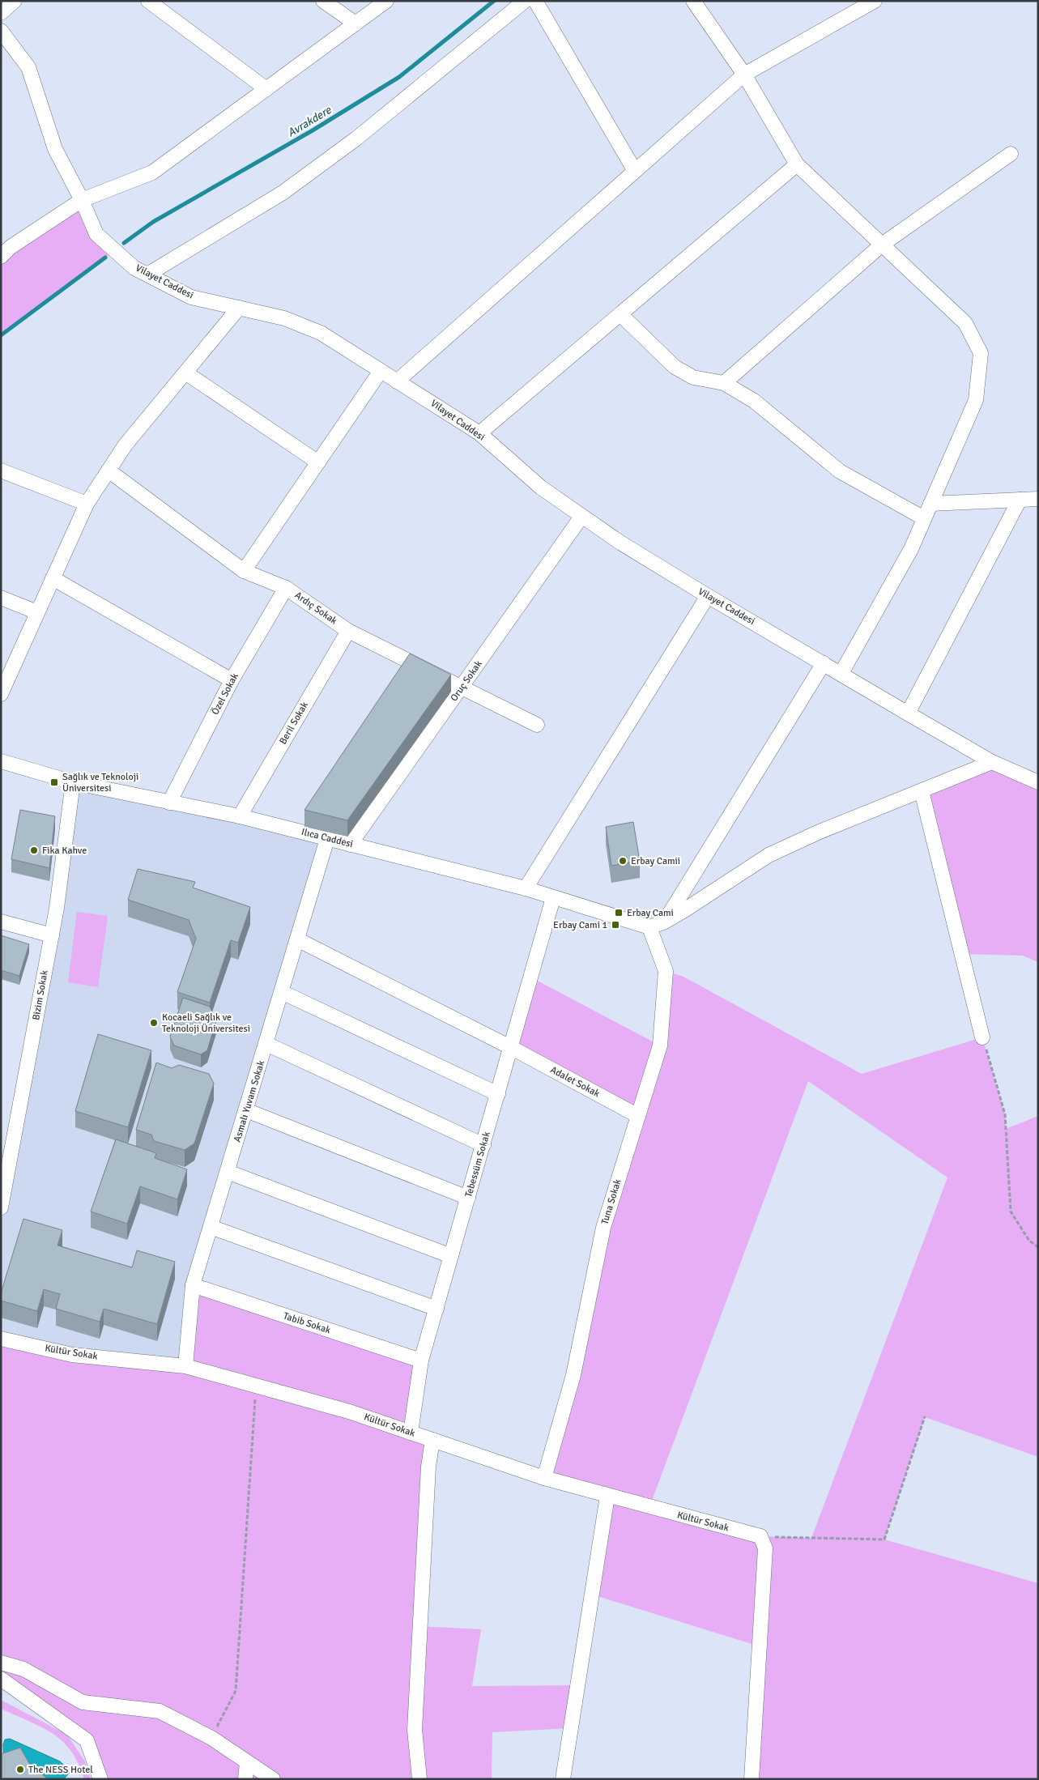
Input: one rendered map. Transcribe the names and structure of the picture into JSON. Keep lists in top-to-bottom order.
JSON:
{
  "streets": {
    "street": [
      "Vilayet Caddesi",
      "Ardıç Sokak",
      "Oruç Sokak",
      "Özel Sokak",
      "Beril Sokak",
      "Ilıca Caddesi",
      "Bizim Sokak",
      "Adalet Sokak",
      "Asmalı Yuvam Sokak",
      "Tebessüm Sokak",
      "Tuna Sokak",
      "Tabib Sokak",
      "Kültür Sokak"
    ]
  },
  "crossings": [
    ["Vilayet Caddesi", "Oruç Sokak"],
    ["Ardıç Sokak", "Oruç Sokak"],
    ["Ardıç Sokak", "Özel Sokak"],
    ["Ardıç Sokak", "Beril Sokak"],
    ["Oruç Sokak", "Ilıca Caddesi"],
    ["Özel Sokak", "Ilıca Caddesi"],
    ["Beril Sokak", "Ilıca Caddesi"],
    ["Ilıca Caddesi", "Bizim Sokak"],
    ["Ilıca Caddesi", "Asmalı Yuvam Sokak"],
    ["Ilıca Caddesi", "Tebessüm Sokak"],
    ["Ilıca Caddesi", "Tuna Sokak"],
    ["Adalet Sokak", "Asmalı Yuvam Sokak"],
    ["Adalet Sokak", "Tebessüm Sokak"],
    ["Adalet Sokak", "Tuna Sokak"],
    ["Asmalı Yuvam Sokak", "Tabib Sokak"],
    ["Asmalı Yuvam Sokak", "Kültür Sokak"],
    ["Tebessüm Sokak", "Tabib Sokak"],
    ["Tebessüm Sokak", "Kültür Sokak"],
    ["Tuna Sokak", "Kültür Sokak"]
  ],
  "water": ["Avrakdere"],
  "places": {
    "transit": ["Sağlık ve Teknoloji Üniversitesi", "Erbay Cami", "Erbay Cami 1"],
    "other": [
      "Fika Kahve",
      "Erbay Camii",
      "Kocaeli Sağlık ve Teknoloji Üniversitesi",
      "The NESS Hotel"
    ]
  }
}
